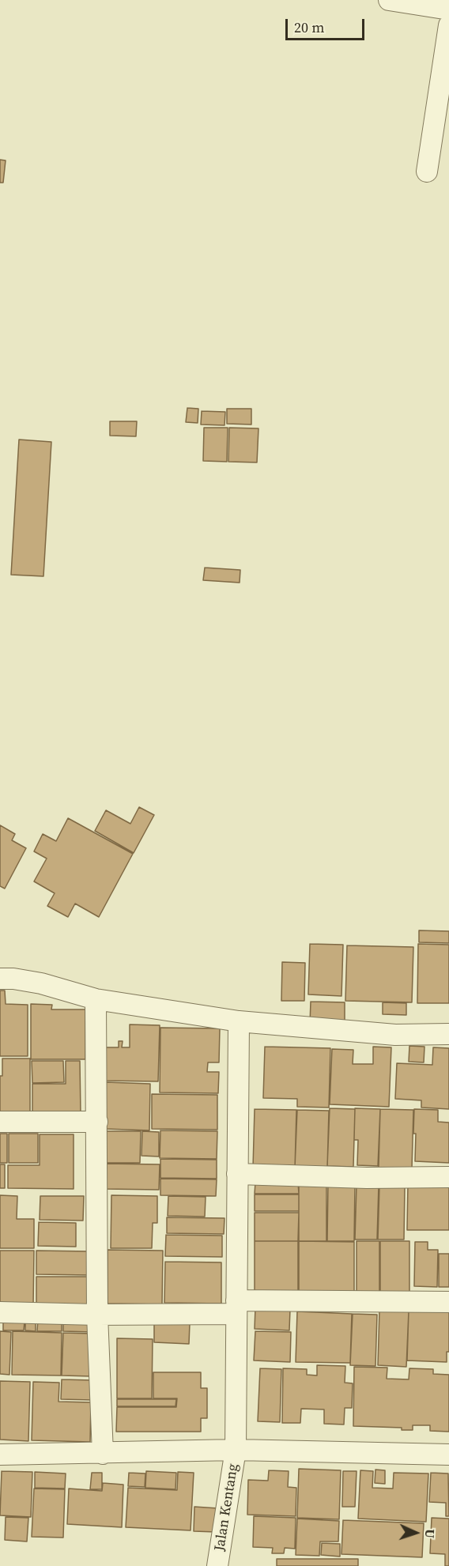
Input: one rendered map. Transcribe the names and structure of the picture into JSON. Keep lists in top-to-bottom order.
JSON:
{
  "streets": {
    "street": ["Jalan Kentang"]
  },
  "scale_bar": "20 m",
  "north": "right"
}
